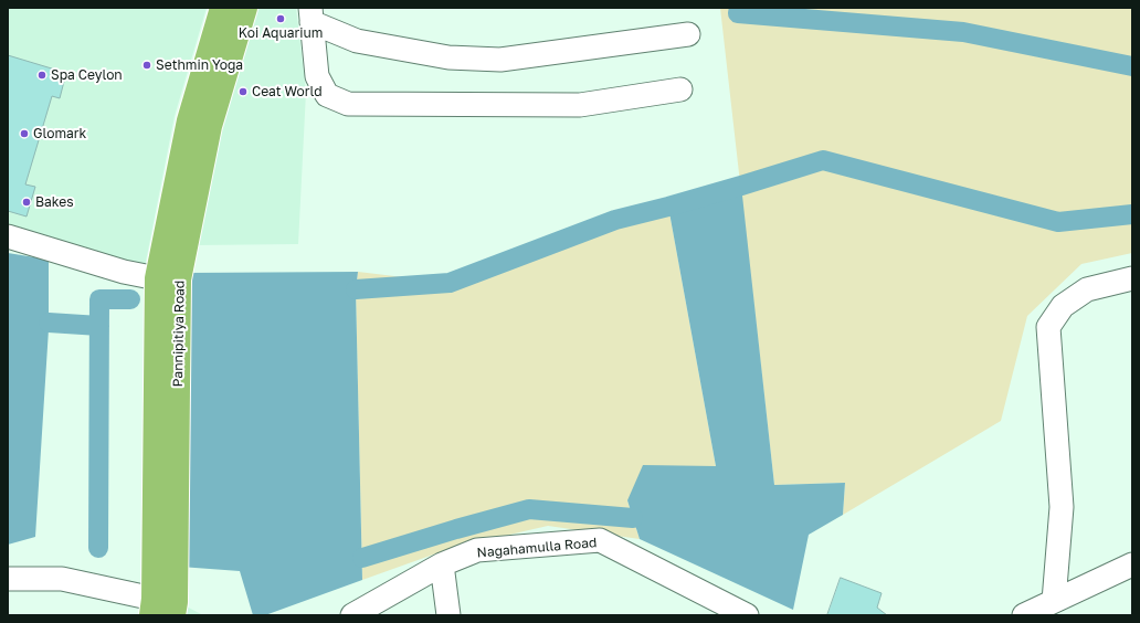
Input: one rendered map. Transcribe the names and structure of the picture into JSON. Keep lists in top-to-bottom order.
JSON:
{
  "streets": {
    "main road": ["Pannipitiya Road"],
    "street": ["Nagahamulla Road"]
  },
  "places": [
    "Koi Aquarium",
    "Sethmin Yoga",
    "Spa Ceylon",
    "Ceat World",
    "Glomark",
    "Bakes"
  ]
}
